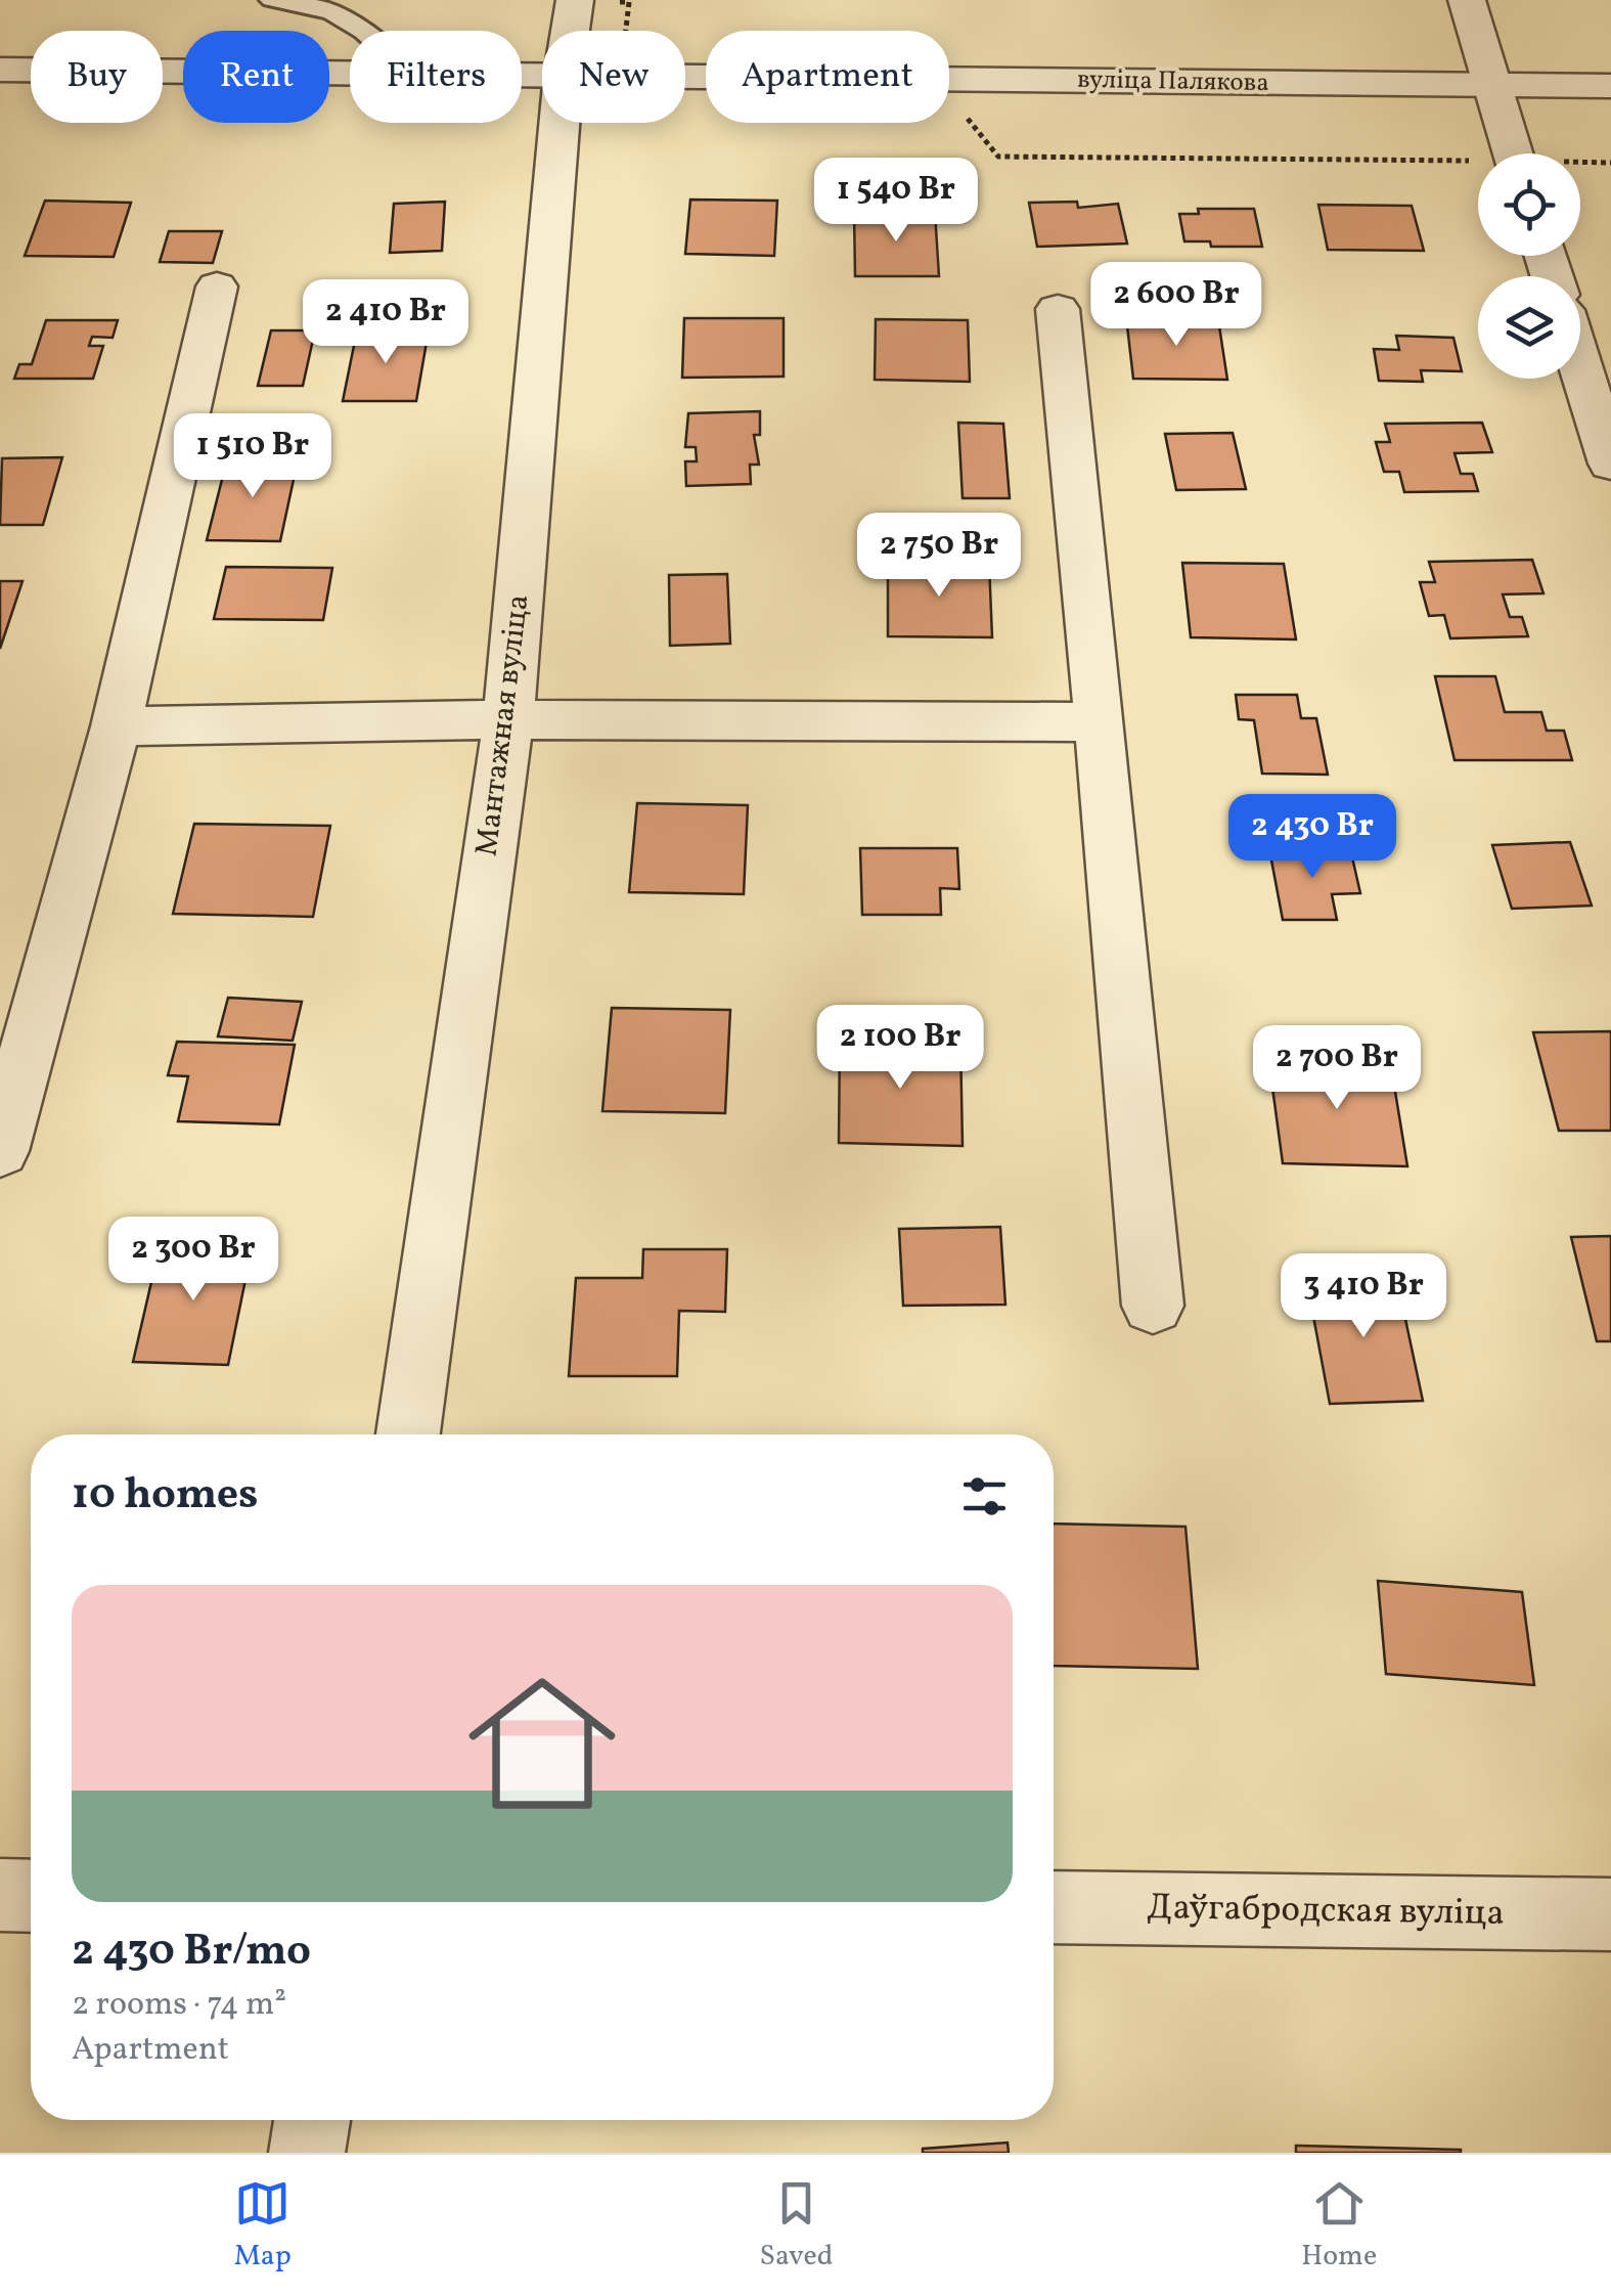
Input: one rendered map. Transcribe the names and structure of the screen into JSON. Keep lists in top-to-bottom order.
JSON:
{
  "streets": {
    "street": ["вуліца Палякова", "Мантажная вуліца", "Даўгабродская вуліца"]
  },
  "page": {
    "chip": [
      "Buy",
      "Rent",
      "Filters",
      "New",
      "Apartment"
    ],
    "price": [
      "1 540 Br",
      "2 600 Br",
      "2 410 Br",
      "1 510 Br",
      "2 750 Br",
      "2 430 Br",
      "2 100 Br",
      "2 700 Br",
      "2 300 Br",
      "3 410 Br"
    ],
    "heading": "10 homes",
    "list": [
      {
        "name": "2 430 Br/mo",
        "note": "2 rooms · 74 m² · Apartment"
      }
    ],
    "tabs": ["Map", "Saved", "Home"]
  }
}
